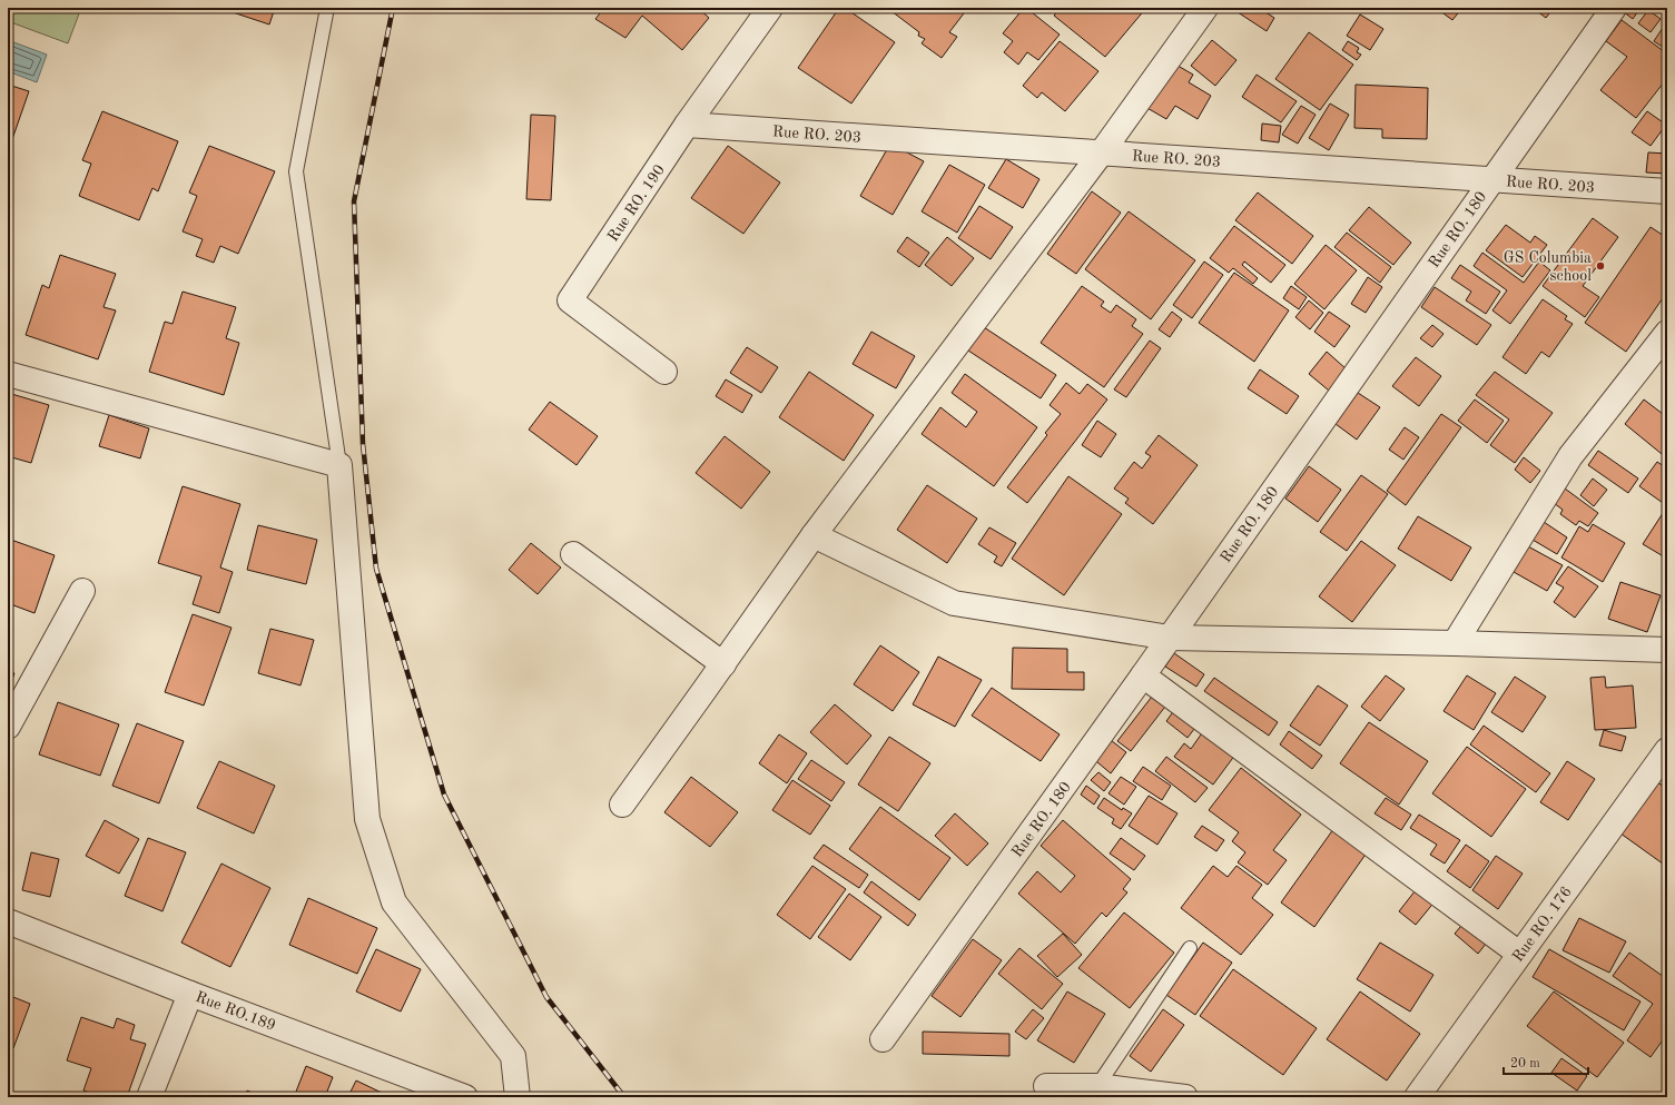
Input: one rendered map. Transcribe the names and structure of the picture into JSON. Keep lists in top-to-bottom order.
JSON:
{
  "streets": {
    "street": [
      "Rue RO. 203",
      "Rue RO. 190",
      "Rue RO. 180",
      "Rue RO. 176",
      "Rue RO.189"
    ]
  },
  "crossings": [
    ["Rue RO. 203", "Rue RO. 190"],
    ["Rue RO. 203", "Rue RO. 180"]
  ],
  "places": ["GS Columbia school"],
  "scale_bar": "20 m"
}
